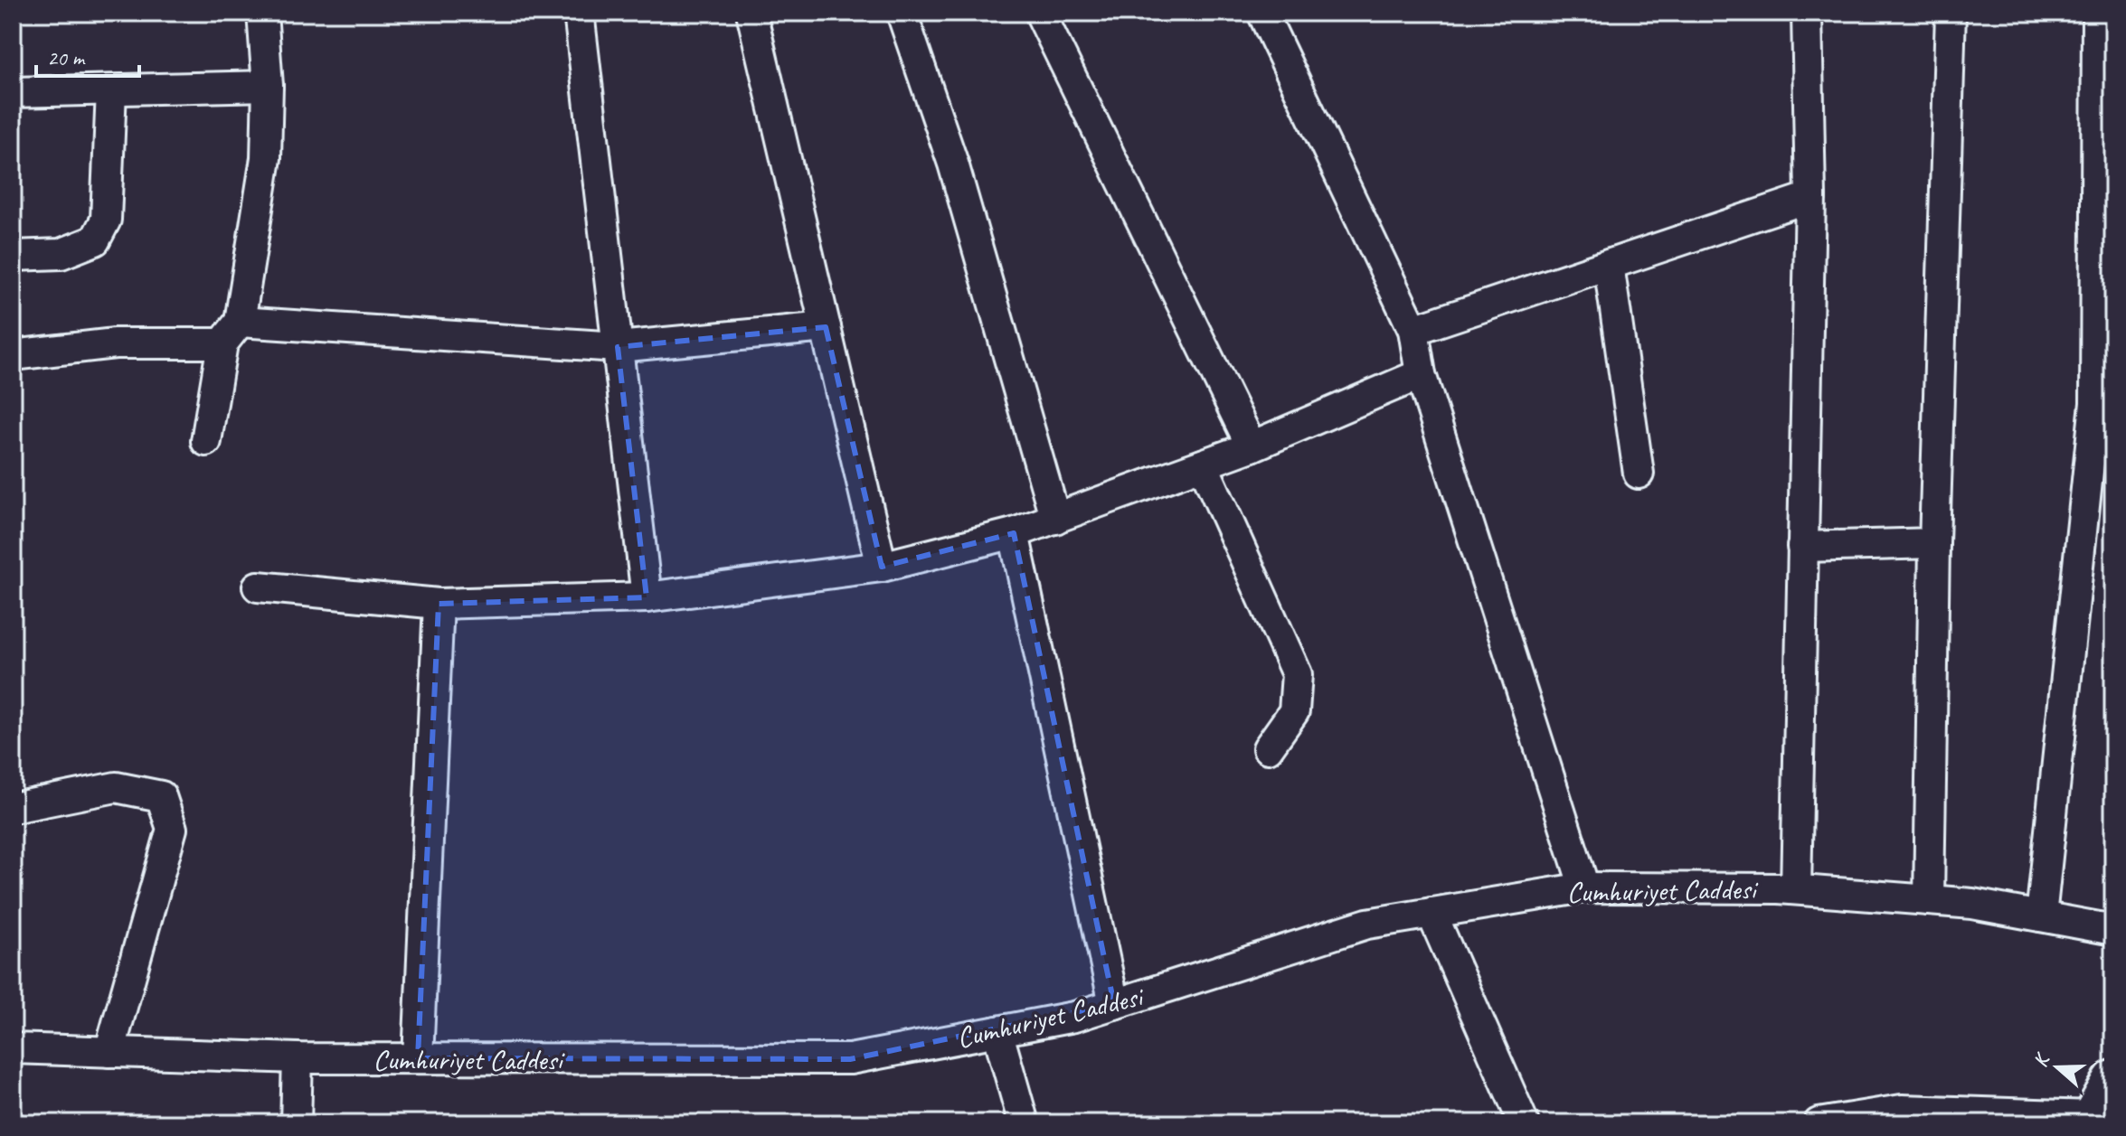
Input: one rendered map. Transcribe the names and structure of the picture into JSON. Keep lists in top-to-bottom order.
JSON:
{
  "streets": {
    "street": ["Cumhuriyet Caddesi"]
  },
  "scale_bar": "20 m",
  "north": "left"
}
